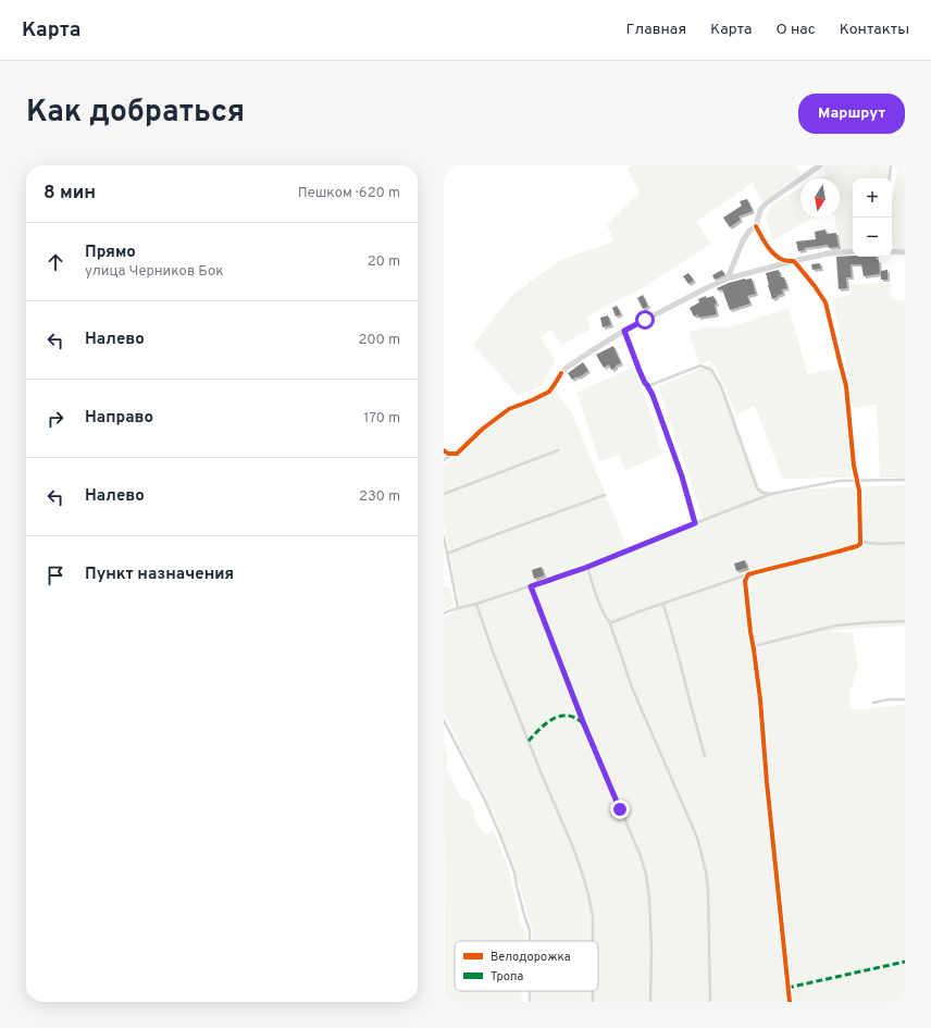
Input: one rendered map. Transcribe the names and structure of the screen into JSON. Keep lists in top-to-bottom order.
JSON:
{
  "legend": ["Велодорожка", "Тропа"],
  "north": "bottom",
  "page": {
    "header": "Карта",
    "nav": [
      "Главная",
      "Карта",
      "О нас",
      "Контакты"
    ],
    "title": "Как добраться",
    "buttons": "Маршрут",
    "heading": ["8 мин", "Пешком · 620 m"],
    "map_buttons": ["+", "−"],
    "list": [
      ["Прямо", "улица Черников Бок", "20 m"],
      ["Налево", "200 m"],
      ["Направо", "170 m"],
      ["Налево", "230 m"],
      "Пункт назначения"
    ]
  }
}
